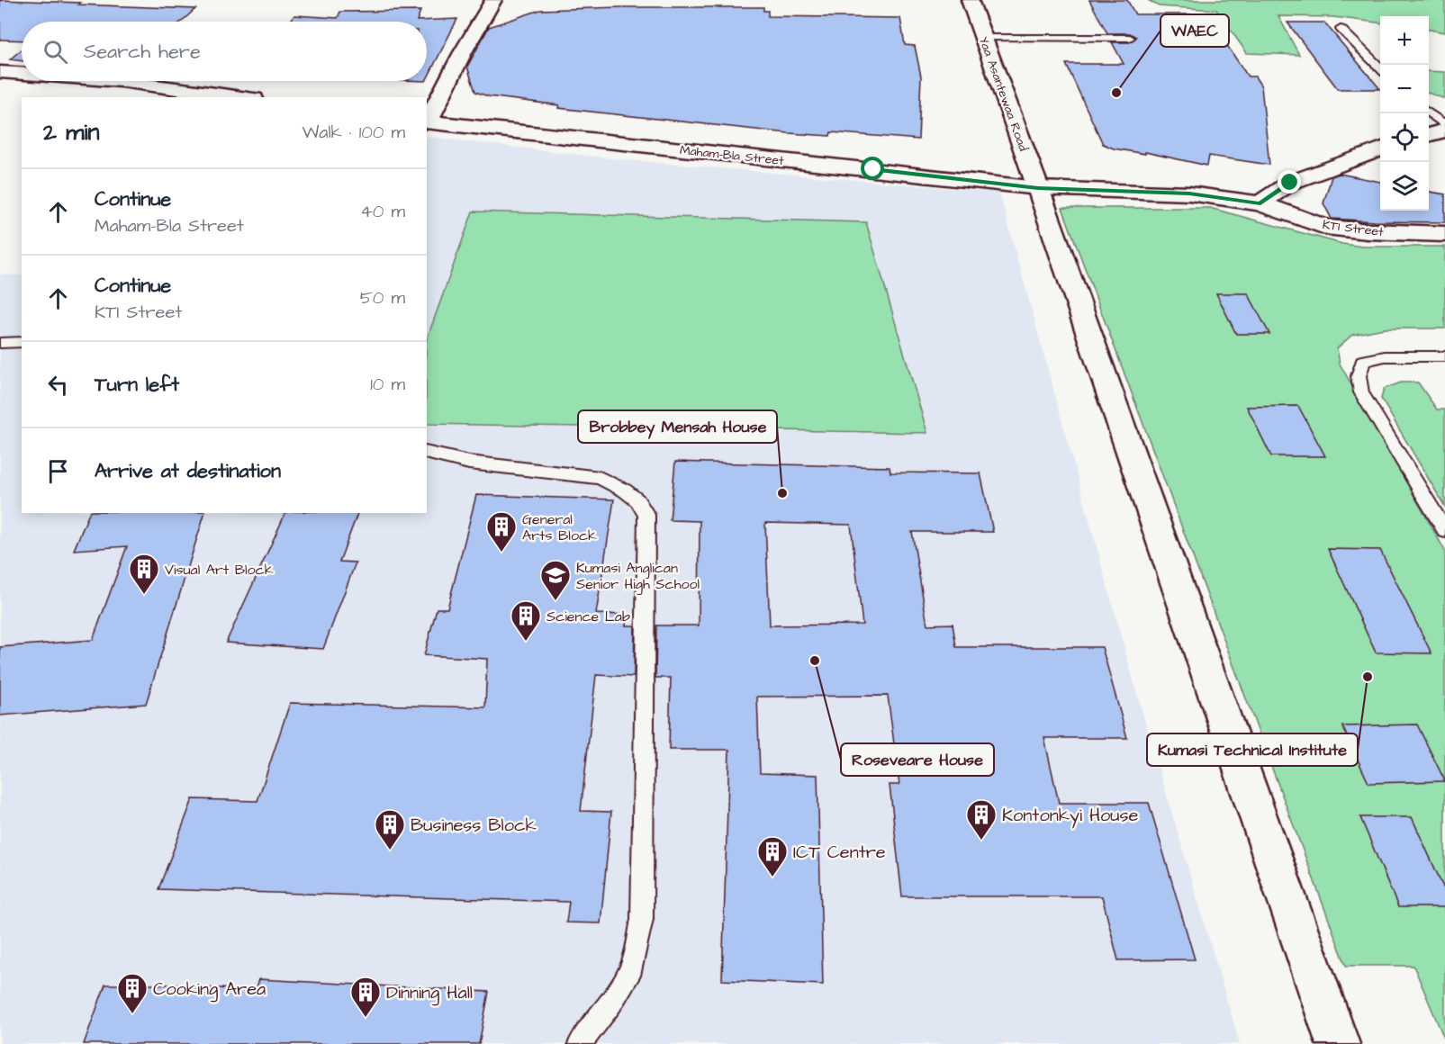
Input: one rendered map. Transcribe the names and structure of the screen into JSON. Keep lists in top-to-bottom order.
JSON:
{
  "streets": {
    "street": ["Yaa Asantewaa Road", "Maham-Bla Street", "KTI Street"]
  },
  "crossings": [
    ["Yaa Asantewaa Road", "Maham-Bla Street"],
    ["Yaa Asantewaa Road", "KTI Street"],
    ["Maham-Bla Street", "KTI Street"]
  ],
  "places": {
    "other": [
      "WAEC",
      "Brobbey Mensah House",
      "Roseveare House",
      "Kumasi Technical Institute"
    ],
    "building": [
      "General Arts Block",
      "Visual Art Block",
      "Science Lab",
      "Kontonkyi House",
      "Business Block",
      "ICT Centre",
      "Cooking Area",
      "Dinning Hall"
    ],
    "school or university": ["Kumasi Anglican Senior High School"]
  },
  "page": {
    "map_buttons": ["+", "−"],
    "search": "Search here",
    "heading": ["2 min", "Walk · 100 m"],
    "list": [
      ["Continue", "Maham-Bla Street", "40 m"],
      ["Continue", "KTI Street", "50 m"],
      ["Turn left", "10 m"],
      "Arrive at destination"
    ]
  }
}
